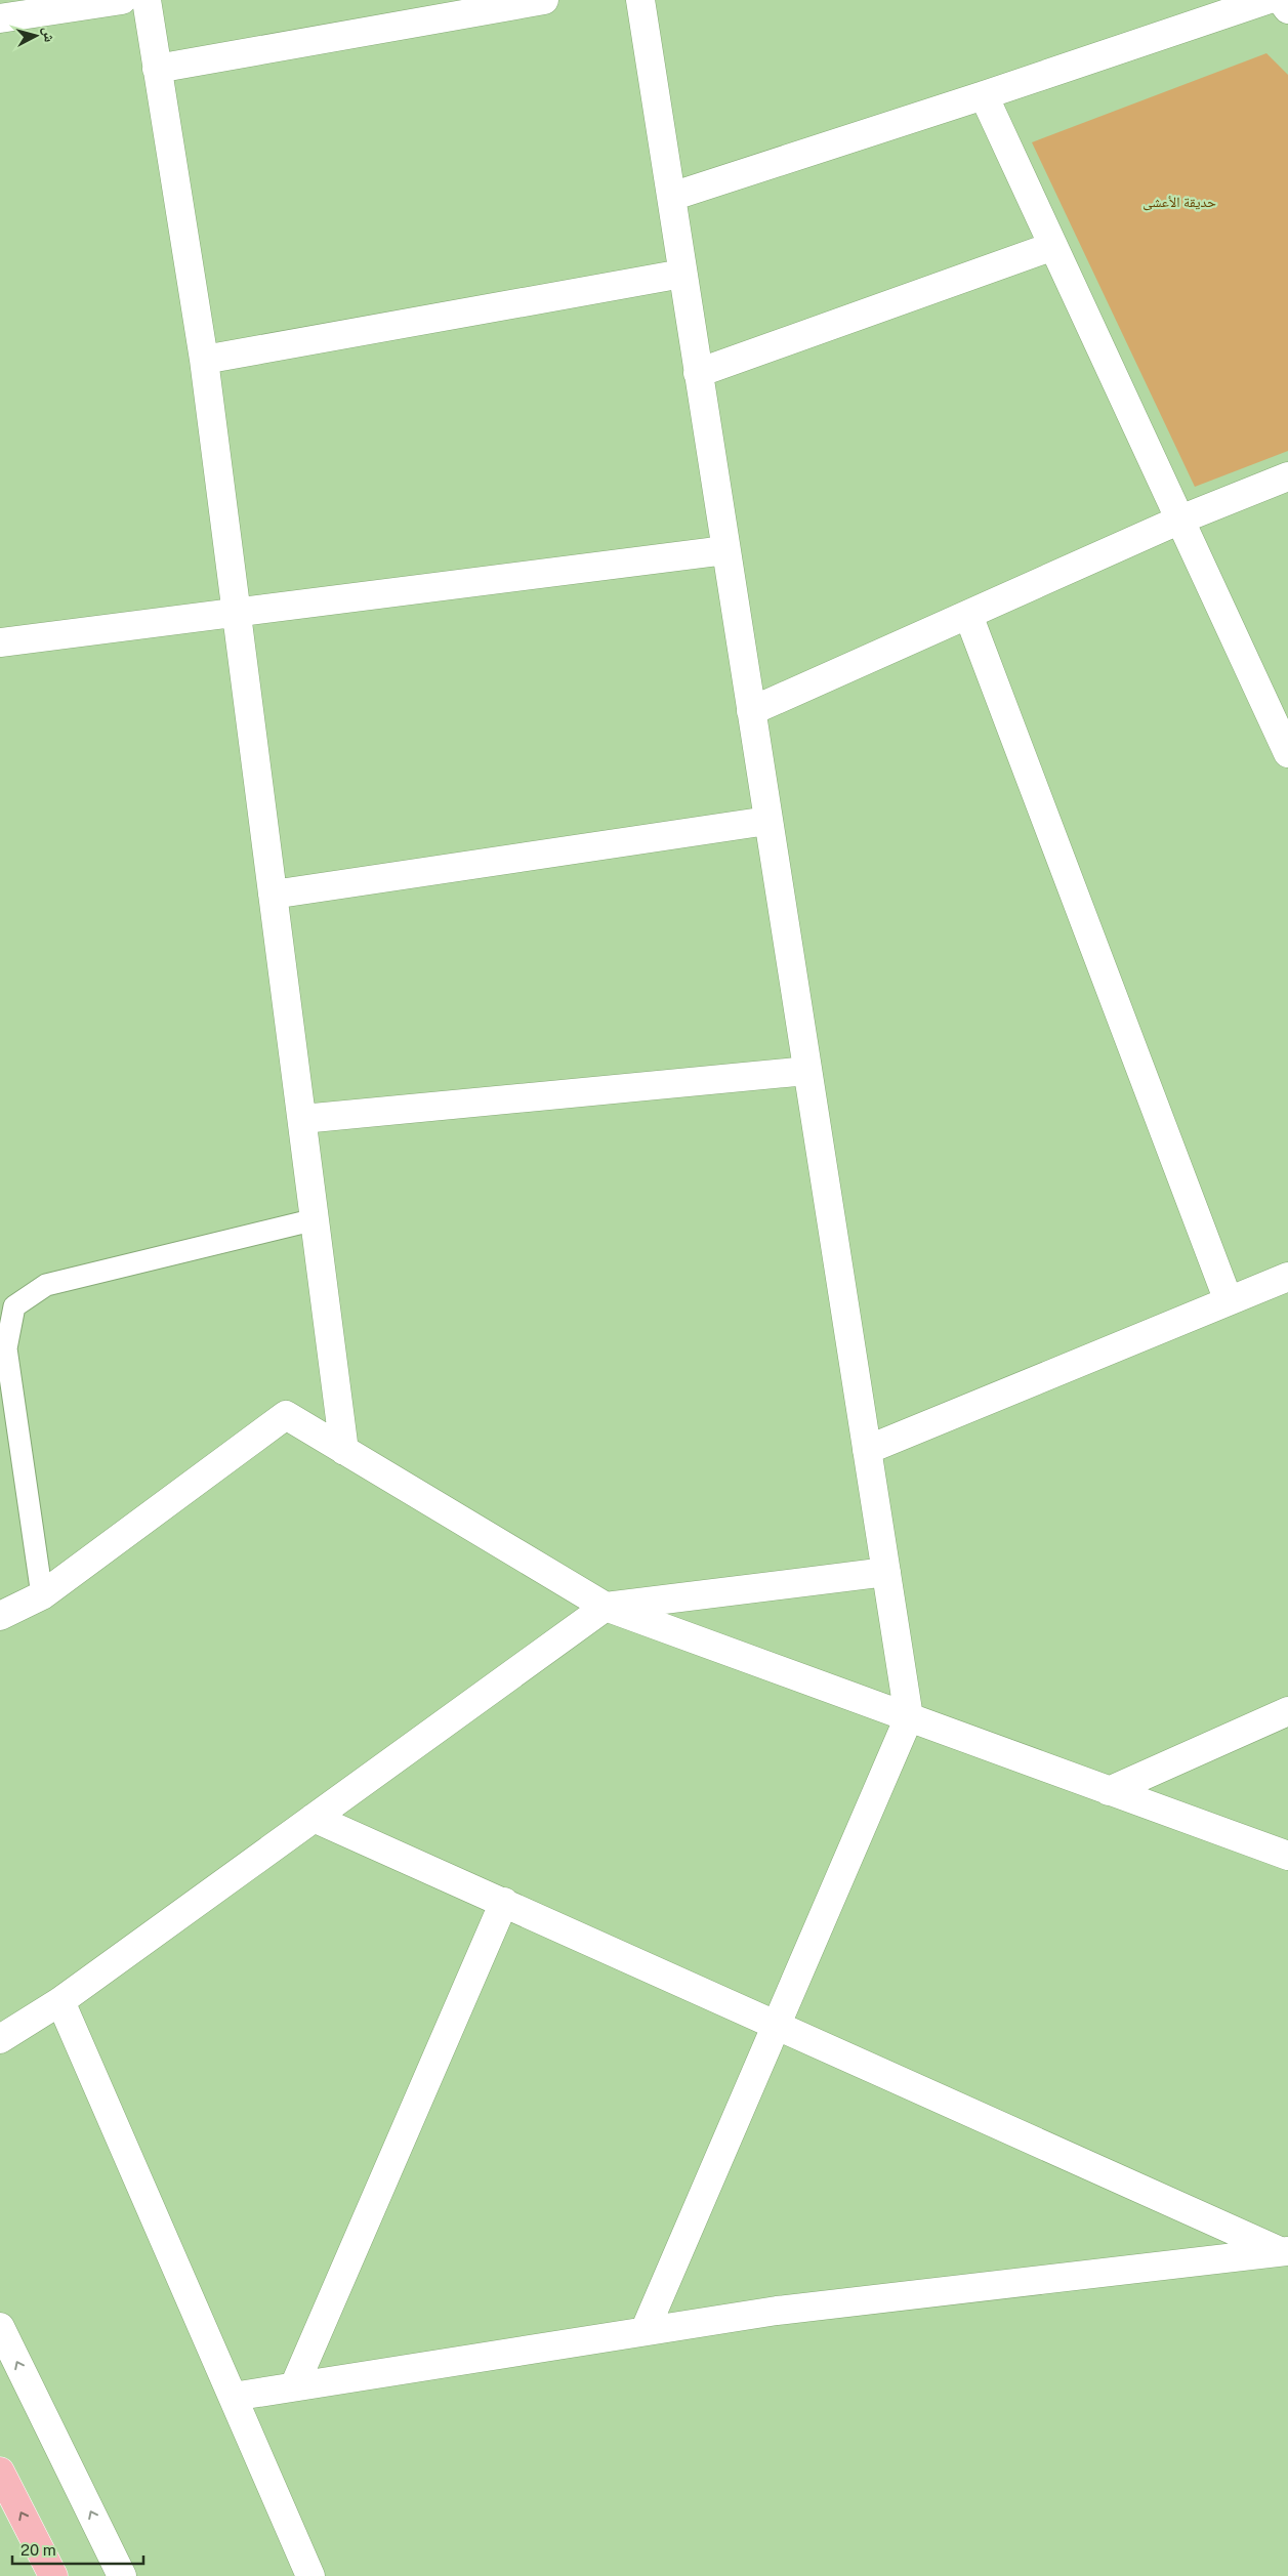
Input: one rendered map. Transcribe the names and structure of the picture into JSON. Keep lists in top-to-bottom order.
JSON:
{
  "parks": ["حديقة الأعشى"],
  "scale_bar": "20 m",
  "north": "right"
}
